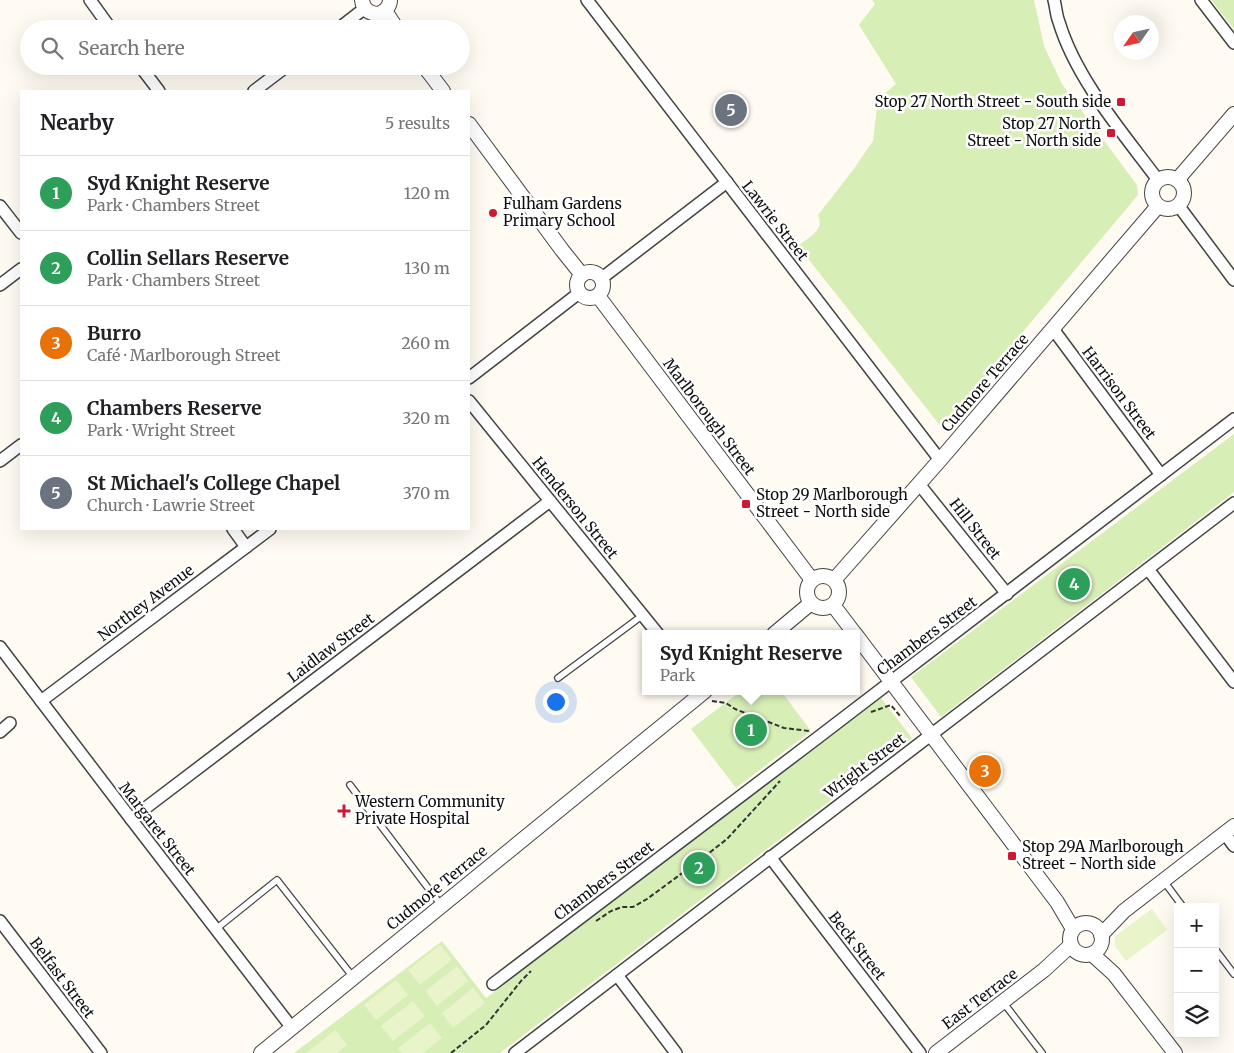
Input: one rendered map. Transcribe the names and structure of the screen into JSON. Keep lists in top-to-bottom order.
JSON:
{
  "streets": {
    "street": [
      "Lawrie Street",
      "Cudmore Terrace",
      "Harrison Street",
      "Marlborough Street",
      "Henderson Street",
      "Hill Street",
      "Northey Avenue",
      "Chambers Street",
      "Laidlaw Street",
      "Wright Street",
      "Margaret Street",
      "Beck Street",
      "Belfast Street",
      "East Terrace"
    ]
  },
  "crossings": [
    ["Lawrie Street", "Cudmore Terrace"],
    ["Cudmore Terrace", "Harrison Street"],
    ["Cudmore Terrace", "Marlborough Street"],
    ["Cudmore Terrace", "Hill Street"],
    ["Cudmore Terrace", "Margaret Street"],
    ["Harrison Street", "Chambers Street"],
    ["Henderson Street", "Laidlaw Street"],
    ["Hill Street", "Chambers Street"],
    ["Northey Avenue", "Margaret Street"],
    ["Laidlaw Street", "Margaret Street"],
    ["Wright Street", "Beck Street"]
  ],
  "places": {
    "transit": [
      "Stop 27 North Street - South side",
      "Stop 27 North Street - North side",
      "Stop 29 Marlborough Street - North side",
      "Stop 29A Marlborough Street - North side"
    ],
    "other": ["Fulham Gardens Primary School"],
    "health": ["Western Community Private Hospital"]
  },
  "north": "bottom left",
  "page": {
    "search": "Search here",
    "heading": ["Nearby", "5 results"],
    "pins": [
      "5",
      "4",
      "1",
      "3",
      "2"
    ],
    "list": [
      {
        "mark": "1",
        "name": "Syd Knight Reserve",
        "note": "Park · Chambers Street",
        "value": "120 m"
      },
      {
        "mark": "2",
        "name": "Collin Sellars Reserve",
        "note": "Park · Chambers Street",
        "value": "130 m"
      },
      {
        "mark": "3",
        "name": "Burro",
        "note": "Café · Marlborough Street",
        "value": "260 m"
      },
      {
        "mark": "4",
        "name": "Chambers Reserve",
        "note": "Park · Wright Street",
        "value": "320 m"
      },
      {
        "mark": "5",
        "name": "St Michael's College Chapel",
        "note": "Church · Lawrie Street",
        "value": "370 m"
      }
    ],
    "popup": ["Syd Knight Reserve", "Park"],
    "map_buttons": ["+", "−"]
  }
}
